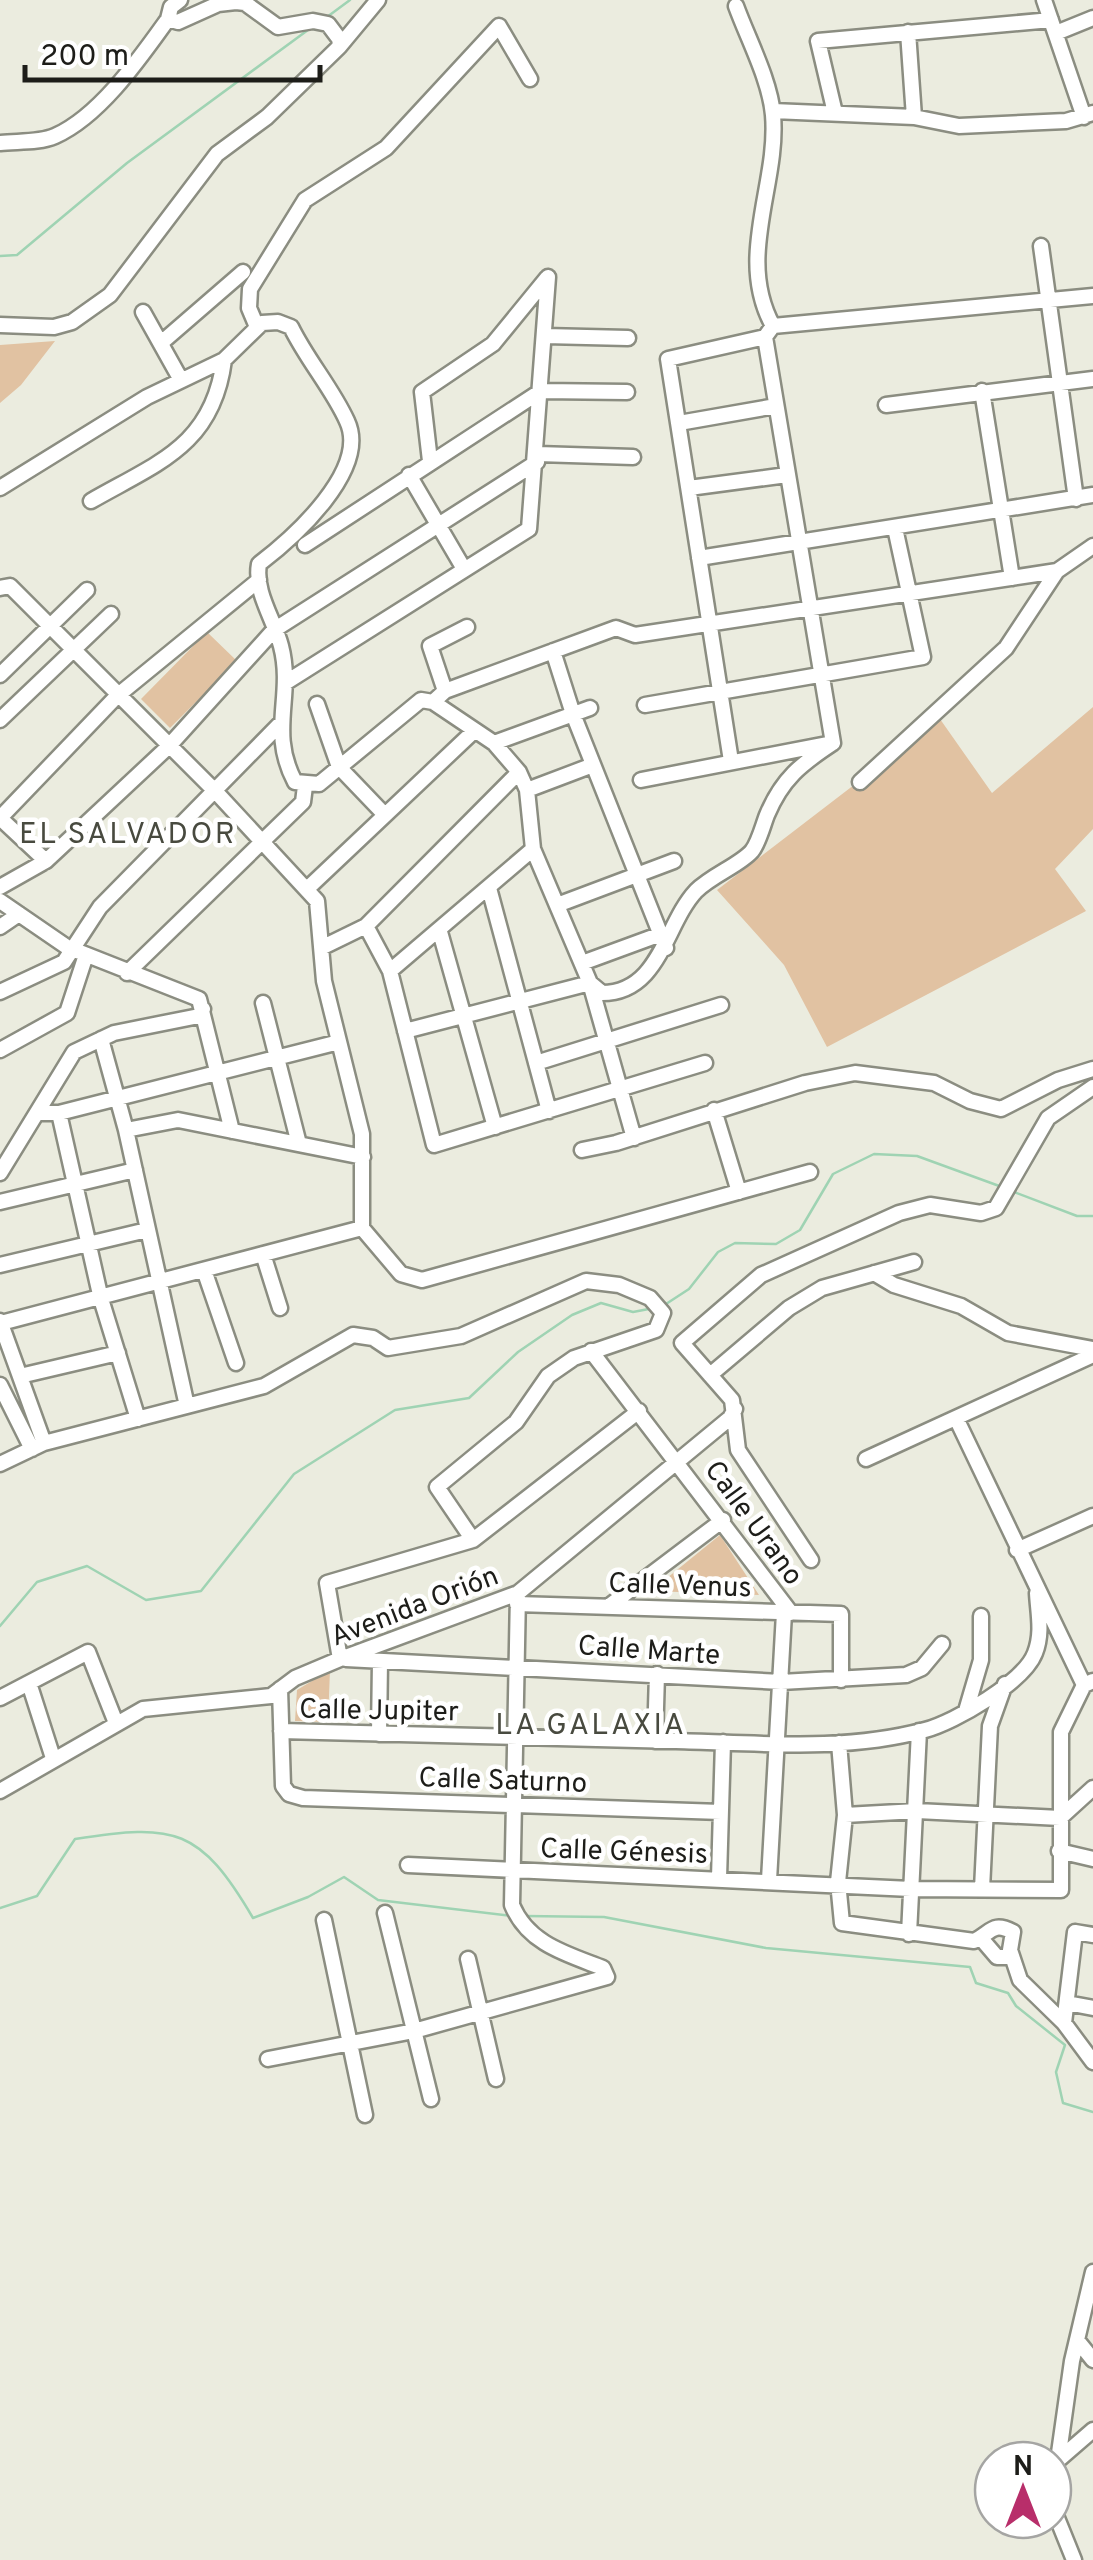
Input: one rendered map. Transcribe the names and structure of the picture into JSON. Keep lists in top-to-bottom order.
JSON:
{
  "streets": {
    "street": [
      "Calle Urano",
      "Calle Venus",
      "Avenida Orión",
      "Calle Marte",
      "Calle Jupiter",
      "Calle Saturno",
      "Calle Génesis"
    ]
  },
  "crossings": [
    ["Calle Urano", "Calle Venus"],
    ["Calle Urano", "Avenida Orión"],
    ["Calle Urano", "Calle Marte"],
    ["Calle Urano", "Calle Jupiter"],
    ["Calle Urano", "Calle Génesis"],
    ["Calle Venus", "Avenida Orión"],
    ["Calle Venus", "Calle Marte"],
    ["Avenida Orión", "Calle Marte"],
    ["Calle Jupiter", "Calle Saturno"]
  ],
  "districts": ["EL SALVADOR", "LA GALAXIA"],
  "scale_bar": "200 m",
  "north": "top"
}
